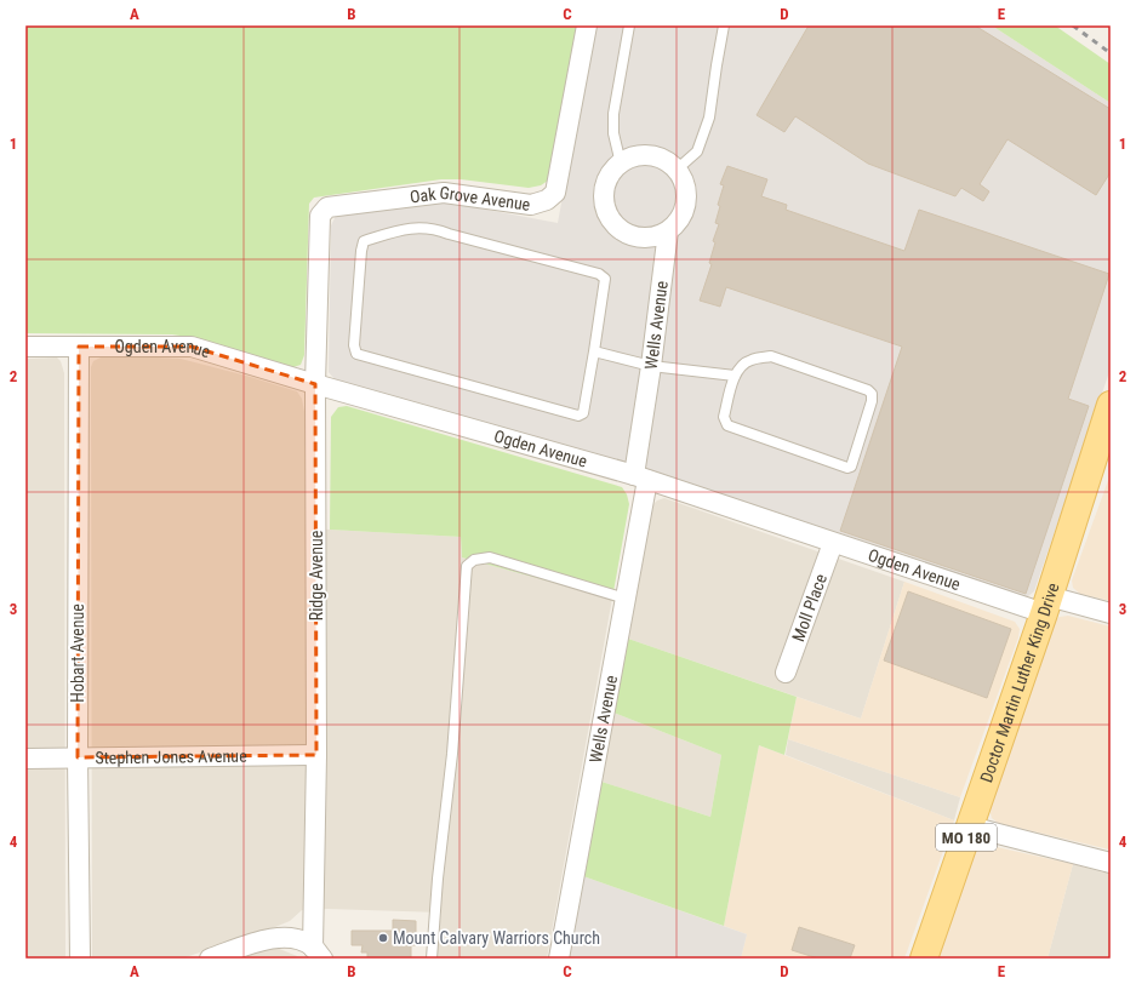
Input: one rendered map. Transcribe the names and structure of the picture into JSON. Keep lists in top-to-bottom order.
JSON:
{
  "streets": {
    "main road": ["Doctor Martin Luther King Drive", "MO 180"],
    "street": [
      "Oak Grove Avenue",
      "Wells Avenue",
      "Ogden Avenue",
      "Ridge Avenue",
      "Moll Place",
      "Hobart Avenue",
      "Stephen Jones Avenue"
    ]
  },
  "crossings": [
    ["Oak Grove Avenue", "Ridge Avenue"],
    ["Wells Avenue", "Ogden Avenue"],
    ["Ogden Avenue", "Ridge Avenue"],
    ["Ogden Avenue", "Moll Place"],
    ["Ogden Avenue", "Hobart Avenue"],
    ["Ogden Avenue", "Doctor Martin Luther King Drive"],
    ["Ridge Avenue", "Stephen Jones Avenue"],
    ["Hobart Avenue", "Stephen Jones Avenue"]
  ],
  "places": ["Mount Calvary Warriors Church"],
  "grid": {
    "columns": [
      "A",
      "B",
      "C",
      "D",
      "E"
    ],
    "rows": [
      "1",
      "2",
      "3",
      "4"
    ]
  }
}
